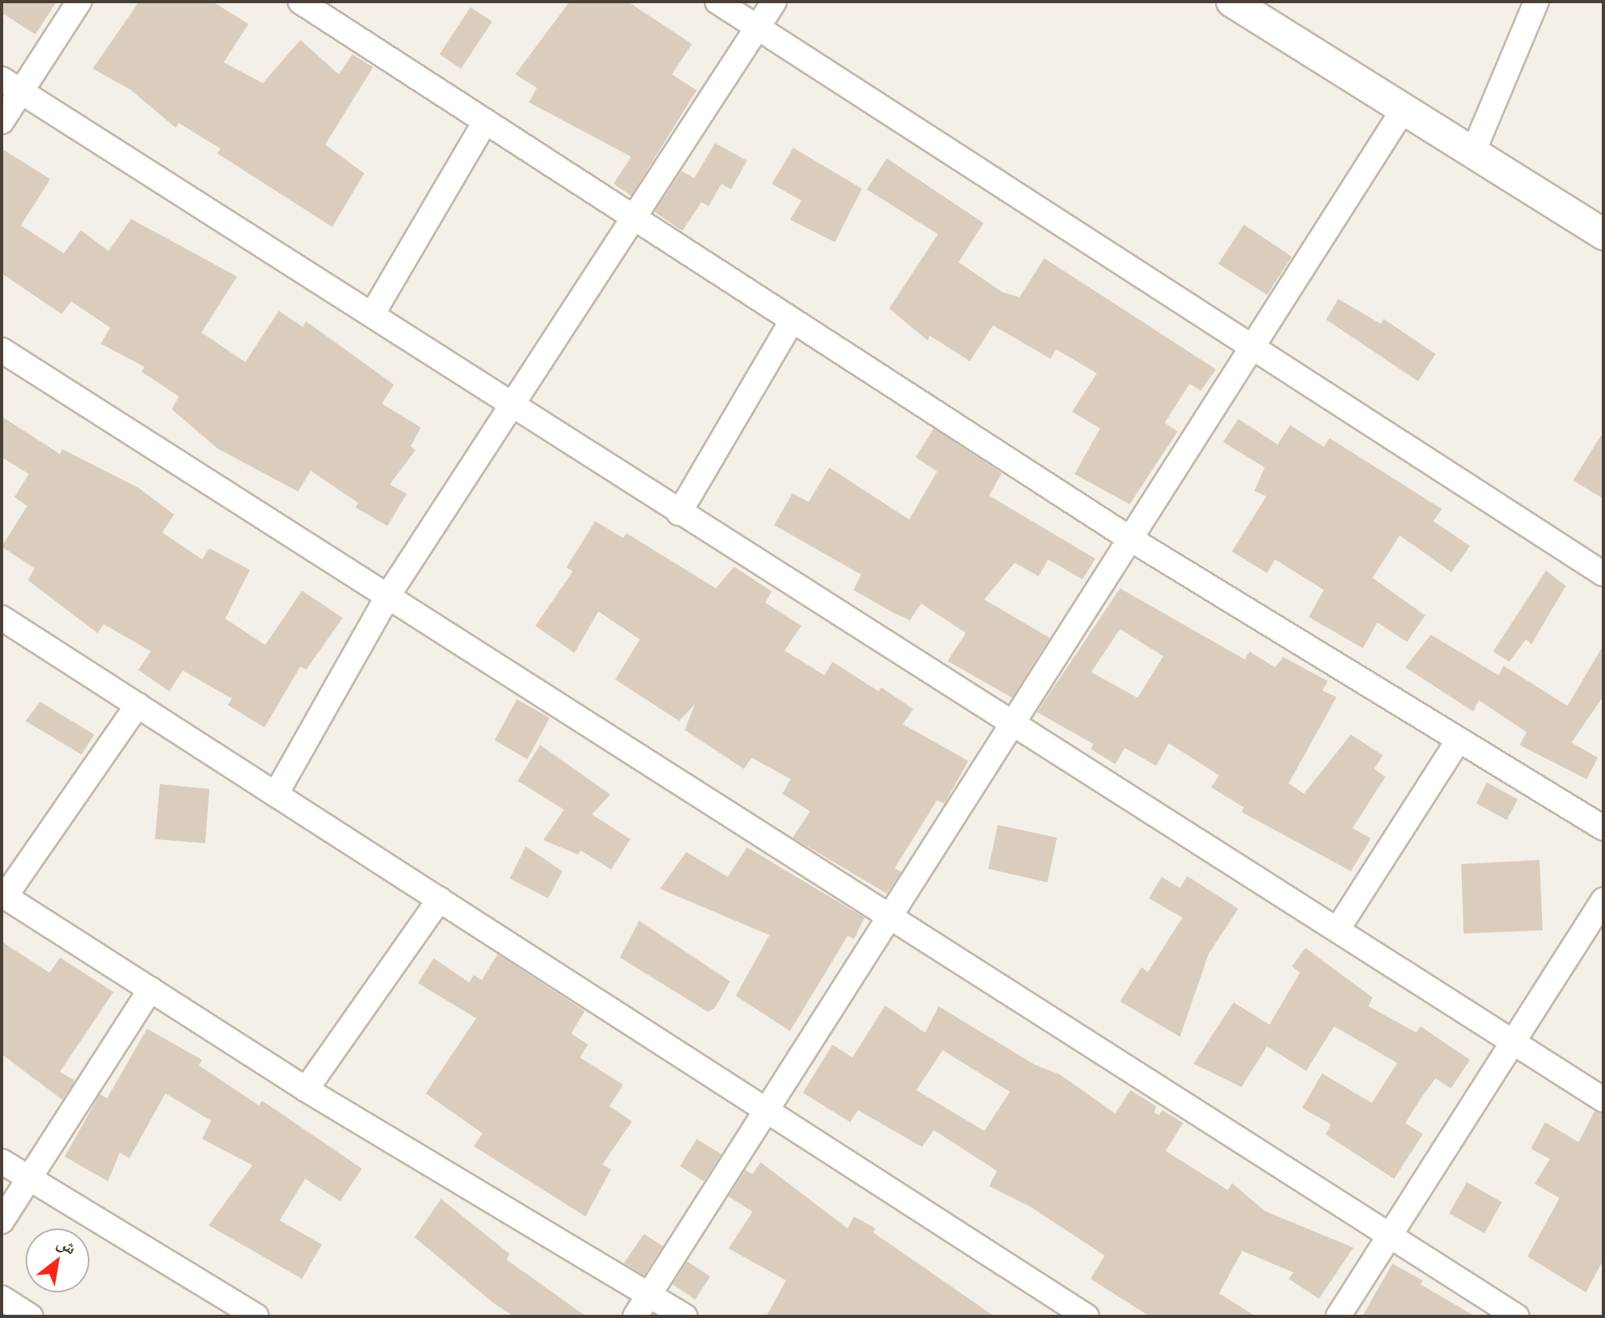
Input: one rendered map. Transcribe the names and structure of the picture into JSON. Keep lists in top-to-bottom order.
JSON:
{
  "north": "top right"
}
